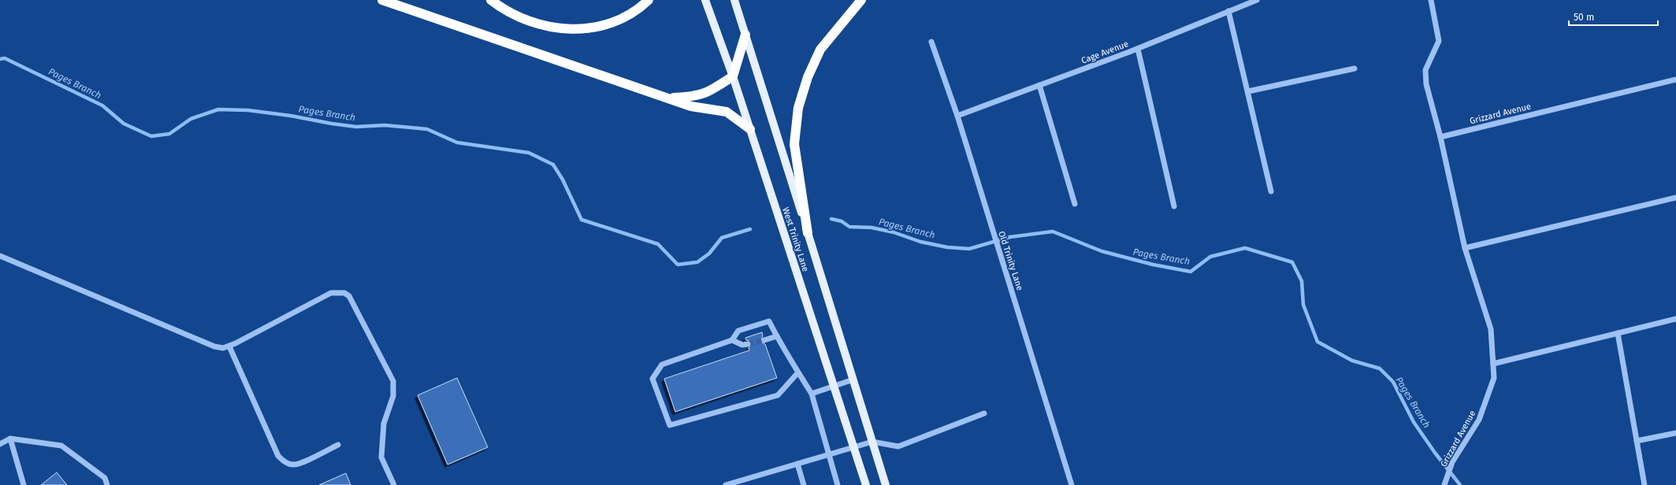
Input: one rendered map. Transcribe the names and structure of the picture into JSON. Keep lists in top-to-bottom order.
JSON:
{
  "streets": {
    "main road": ["West Trinity Lane"],
    "street": ["Cage Avenue", "Grizzard Avenue", "Old Trinity Lane"]
  },
  "crossings": [
    ["Cage Avenue", "Old Trinity Lane"]
  ],
  "water": ["Pages Branch"],
  "scale_bar": "50 m"
}
